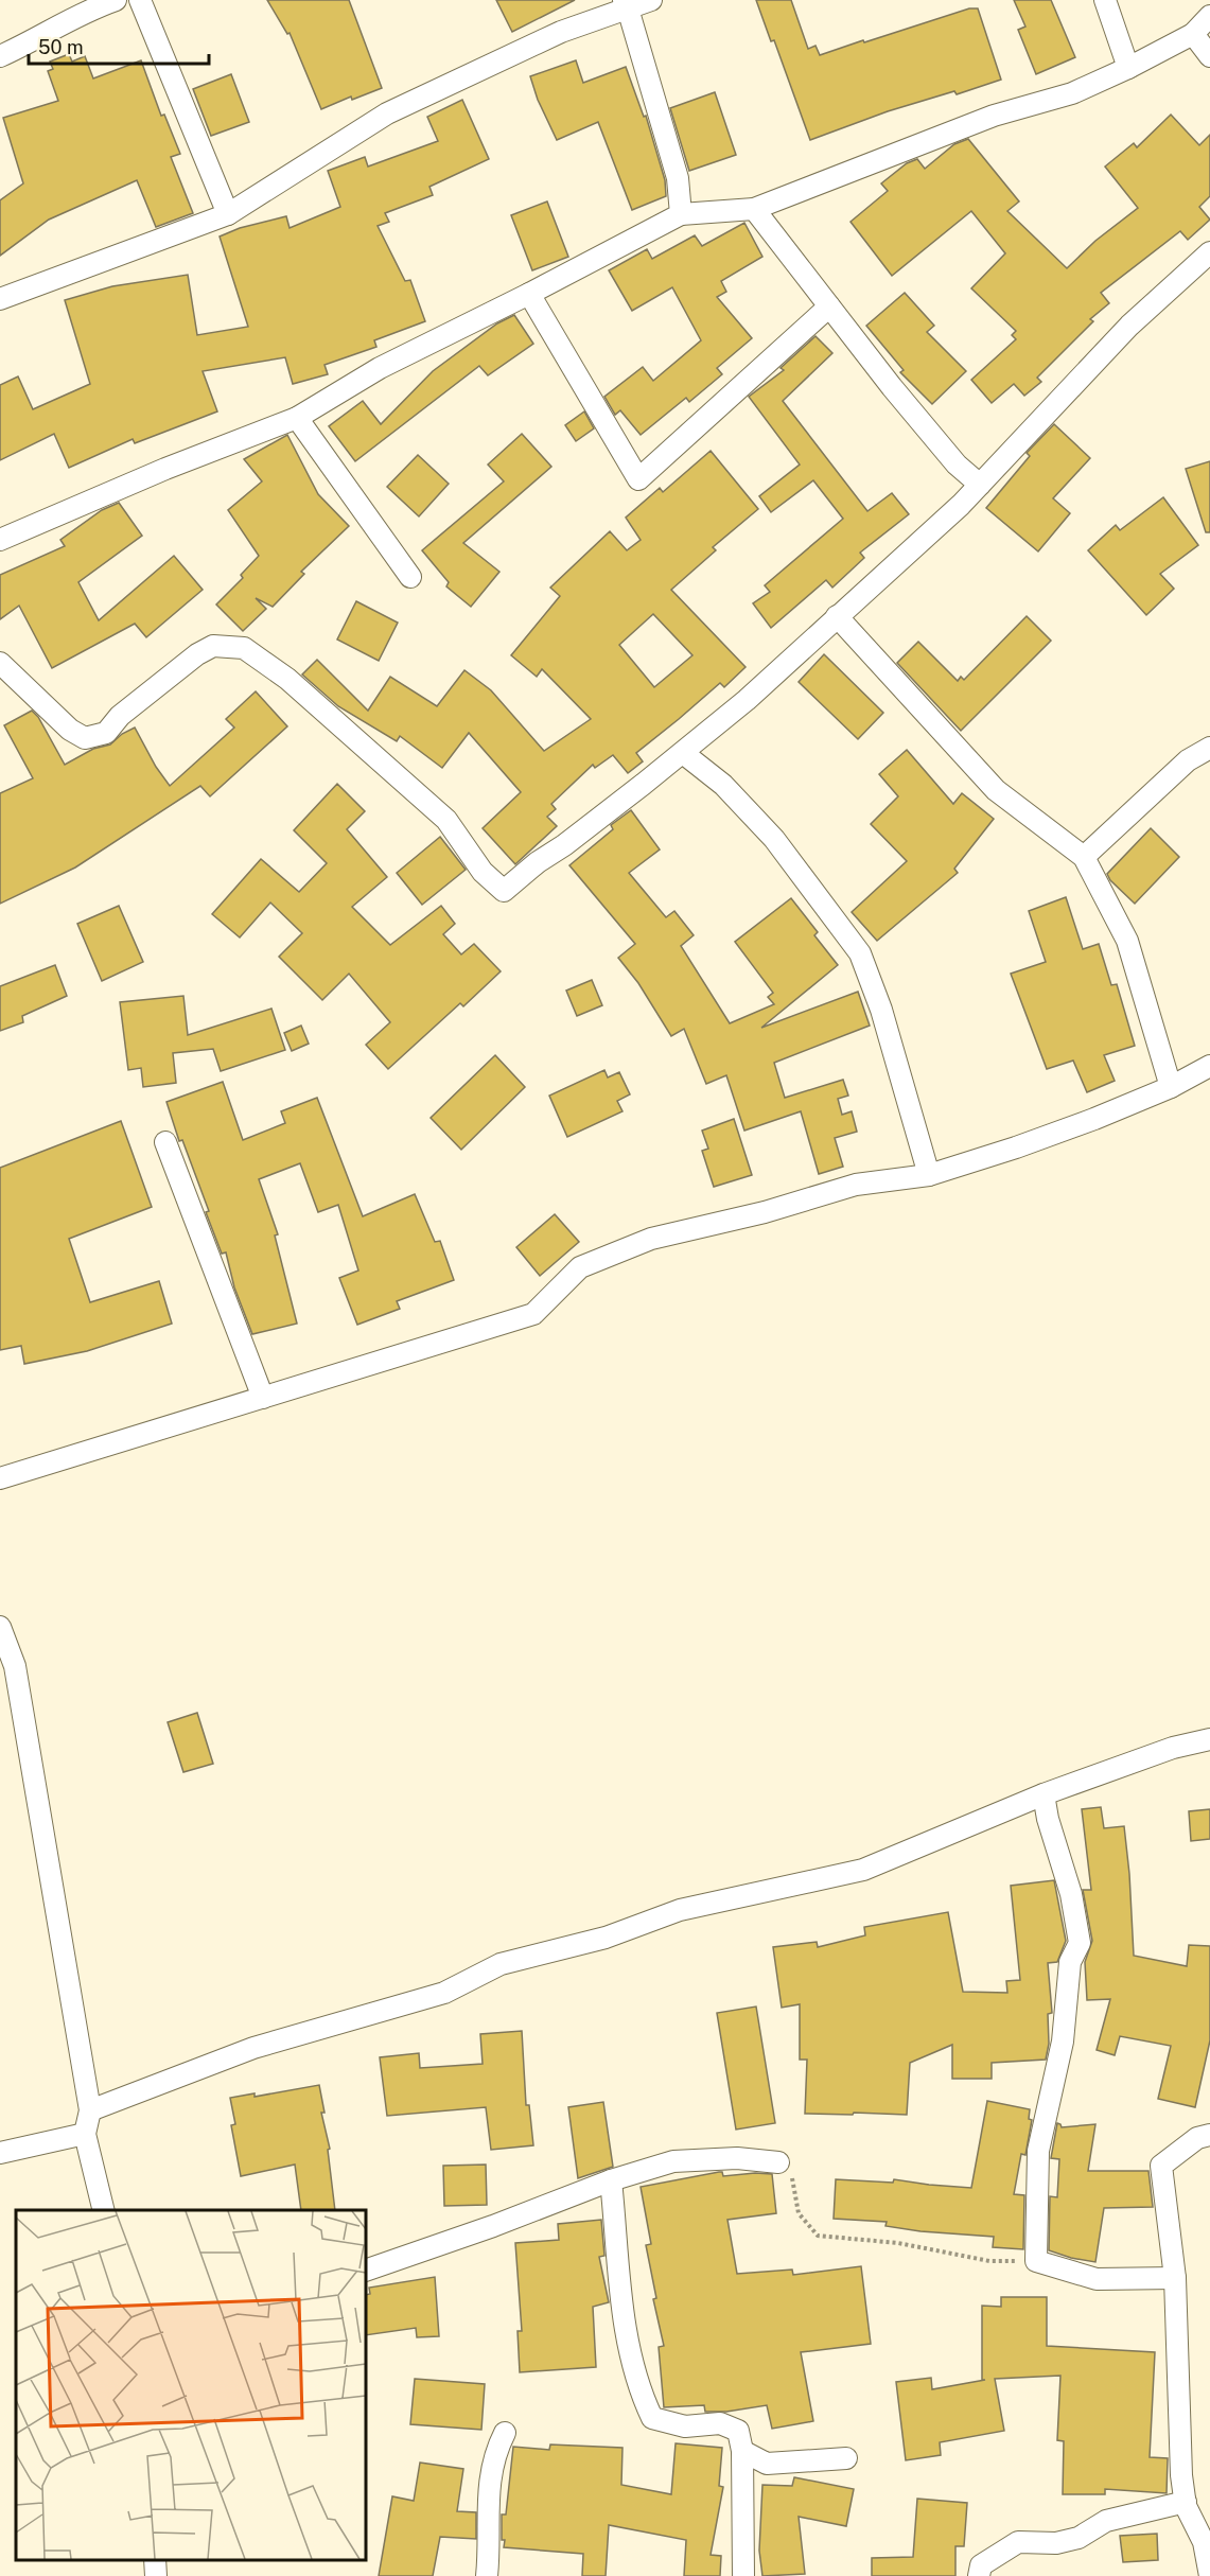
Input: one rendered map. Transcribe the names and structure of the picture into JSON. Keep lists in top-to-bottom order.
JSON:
{
  "scale_bar": "50 m"
}
